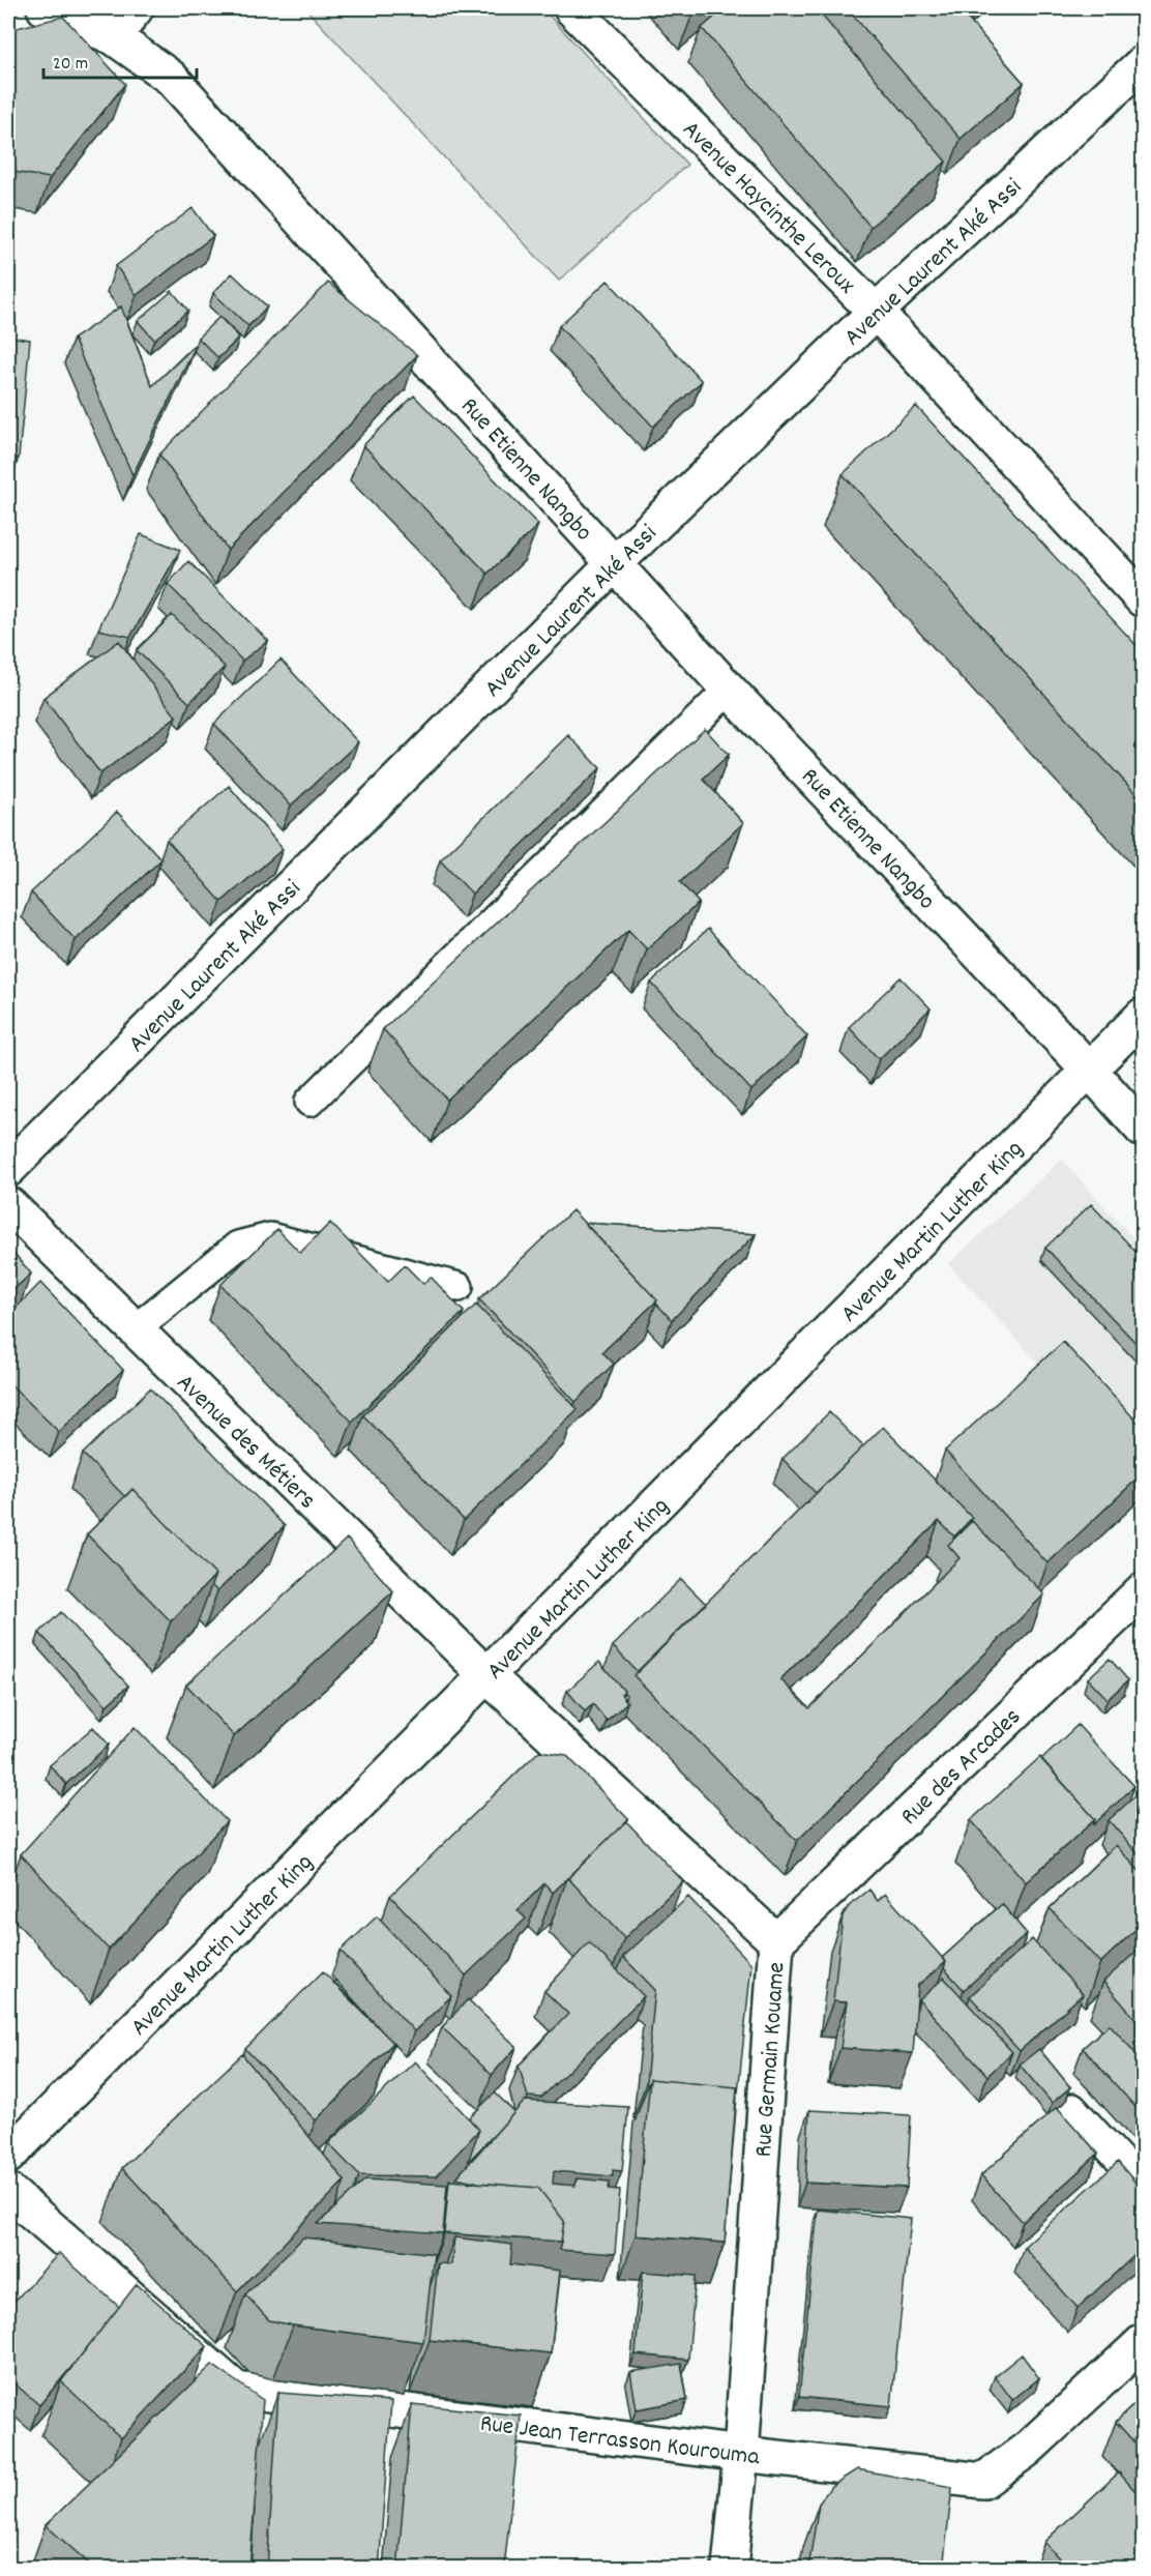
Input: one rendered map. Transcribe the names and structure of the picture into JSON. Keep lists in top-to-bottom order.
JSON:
{
  "streets": {
    "street": [
      "Avenue Haycinthe Leroux",
      "Avenue Laurent Aké Assi",
      "Rue Etienne Nangbo",
      "Avenue Martin Luther King",
      "Avenue des Métiers",
      "Rue des Arcades",
      "Rue Germain Kouame",
      "Rue Jean Terrasson Kourouma"
    ]
  },
  "crossings": [
    ["Avenue Haycinthe Leroux", "Avenue Laurent Aké Assi"],
    ["Avenue Laurent Aké Assi", "Rue Etienne Nangbo"],
    ["Rue Etienne Nangbo", "Avenue Martin Luther King"],
    ["Avenue Martin Luther King", "Avenue des Métiers"],
    ["Avenue Martin Luther King", "Rue Germain Kouame"],
    ["Avenue des Métiers", "Rue Germain Kouame"],
    ["Rue des Arcades", "Rue Germain Kouame"],
    ["Rue Germain Kouame", "Rue Jean Terrasson Kourouma"]
  ],
  "scale_bar": "20 m"
}
